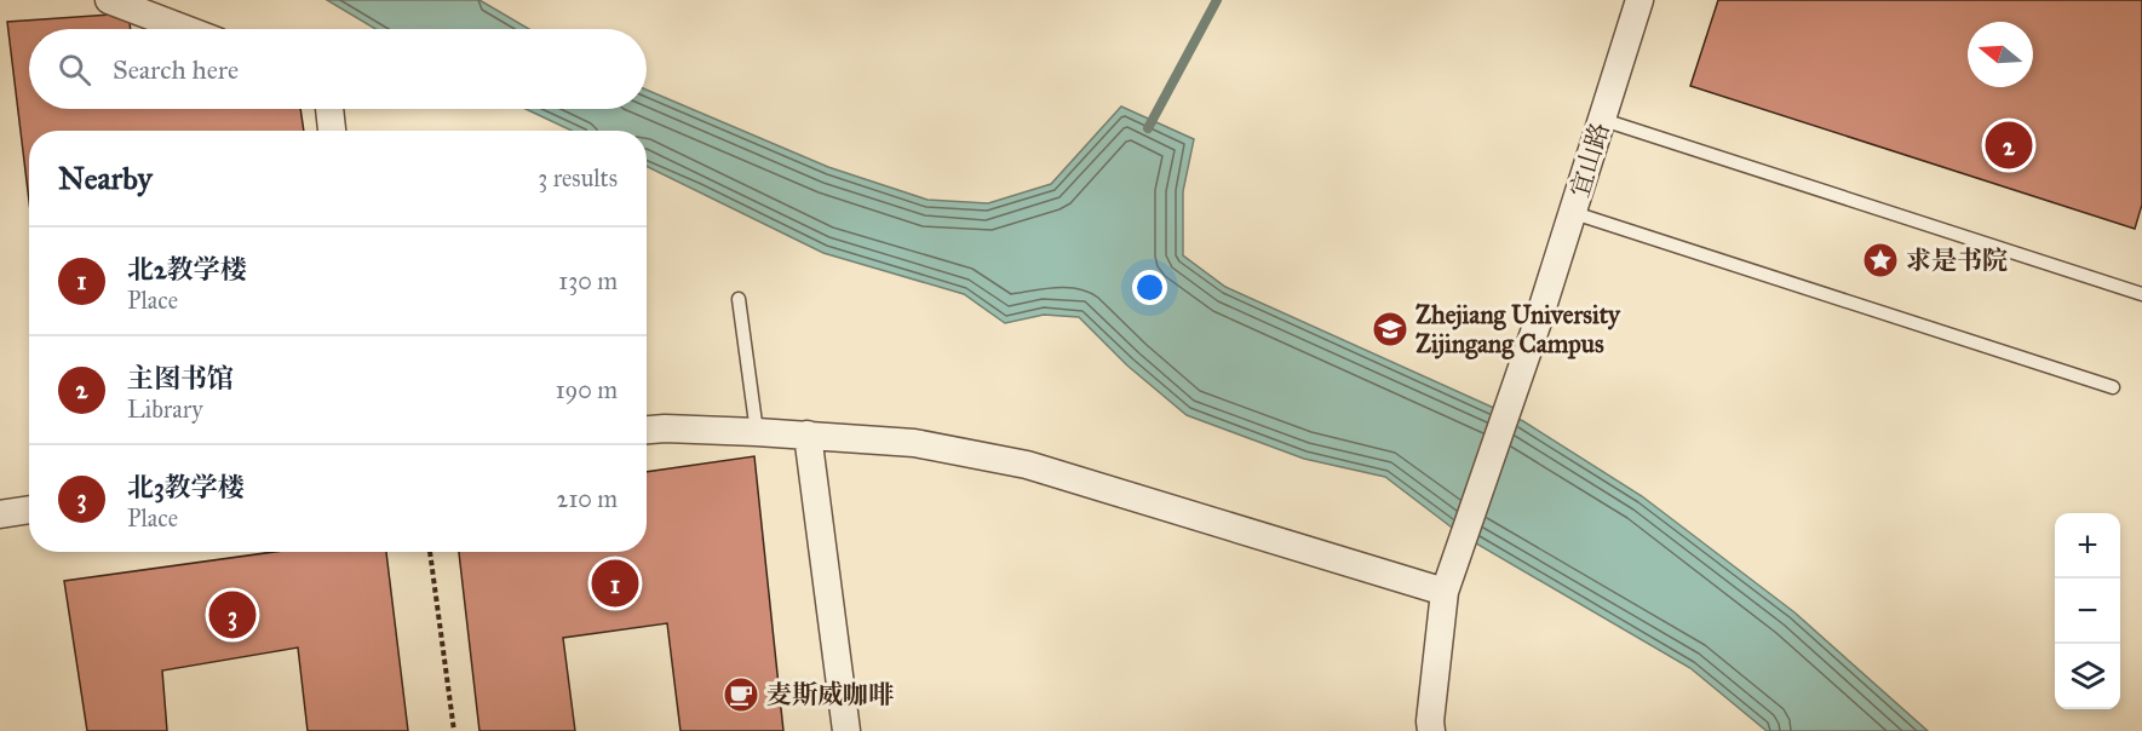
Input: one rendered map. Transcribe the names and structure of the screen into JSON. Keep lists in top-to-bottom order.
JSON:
{
  "streets": {
    "street": ["宜山路"]
  },
  "places": {
    "place": ["求是书院"],
    "school or university": ["Zhejiang University Zijingang Campus"],
    "cafe": ["麦斯威咖啡"]
  },
  "north": "left",
  "page": {
    "search": "Search here",
    "pins": ["2", "1", "3"],
    "heading": ["Nearby", "3 results"],
    "list": [
      {
        "mark": "1",
        "name": "北2教学楼",
        "note": "Place",
        "value": "130 m"
      },
      {
        "mark": "2",
        "name": "主图书馆",
        "note": "Library",
        "value": "190 m"
      },
      {
        "mark": "3",
        "name": "北3教学楼",
        "note": "Place",
        "value": "210 m"
      }
    ],
    "map_buttons": ["+", "−"]
  }
}
